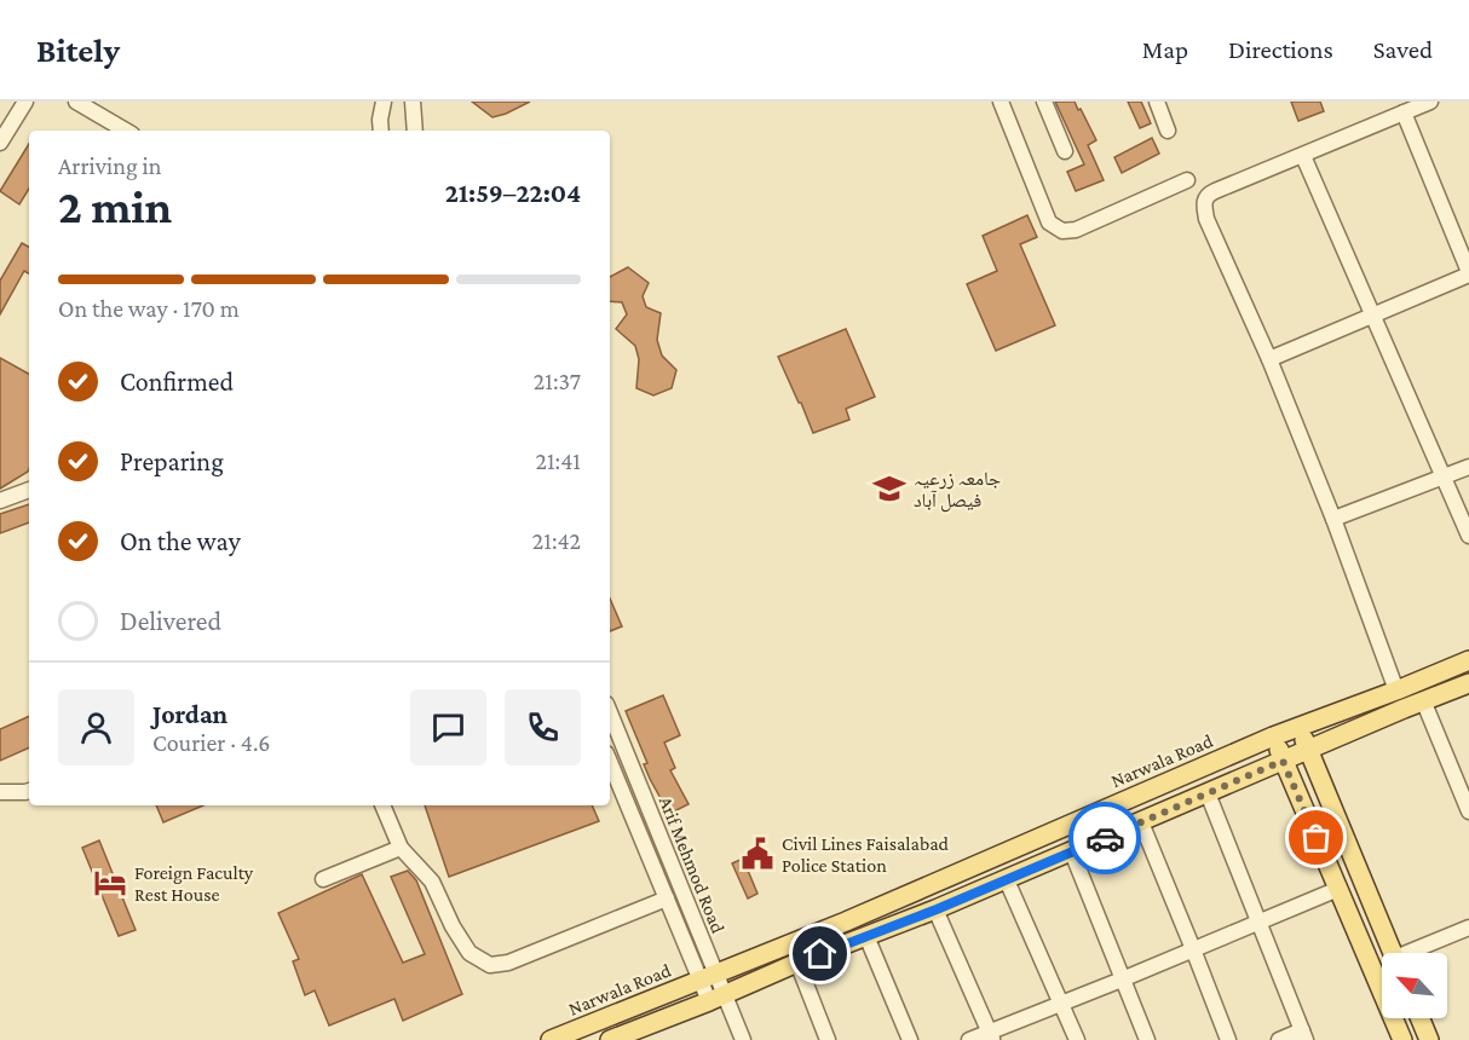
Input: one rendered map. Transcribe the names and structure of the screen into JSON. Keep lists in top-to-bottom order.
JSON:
{
  "streets": {
    "main road": ["Narwala Road"],
    "street": ["Arif Mehmod Road"]
  },
  "crossings": [
    ["Narwala Road", "Arif Mehmod Road"]
  ],
  "places": {
    "school or university": ["جامعہ زرعیہ فیصل آباد"],
    "public building": ["Civil Lines Faisalabad Police Station"],
    "hotel": ["Foreign Faculty Rest House"]
  },
  "north": "top left",
  "page": {
    "header": "Bitely",
    "nav": ["Map", "Directions", "Saved"],
    "heading": ["2 min", "Arriving in", "21:59–22:04"],
    "panel": ["Jordan", "Courier · 4.6"],
    "bar": "On the way · 170 m",
    "list": [
      ["Confirmed", "21:37"],
      ["Preparing", "21:41"],
      ["On the way", "21:42"],
      "Delivered"
    ]
  }
}
